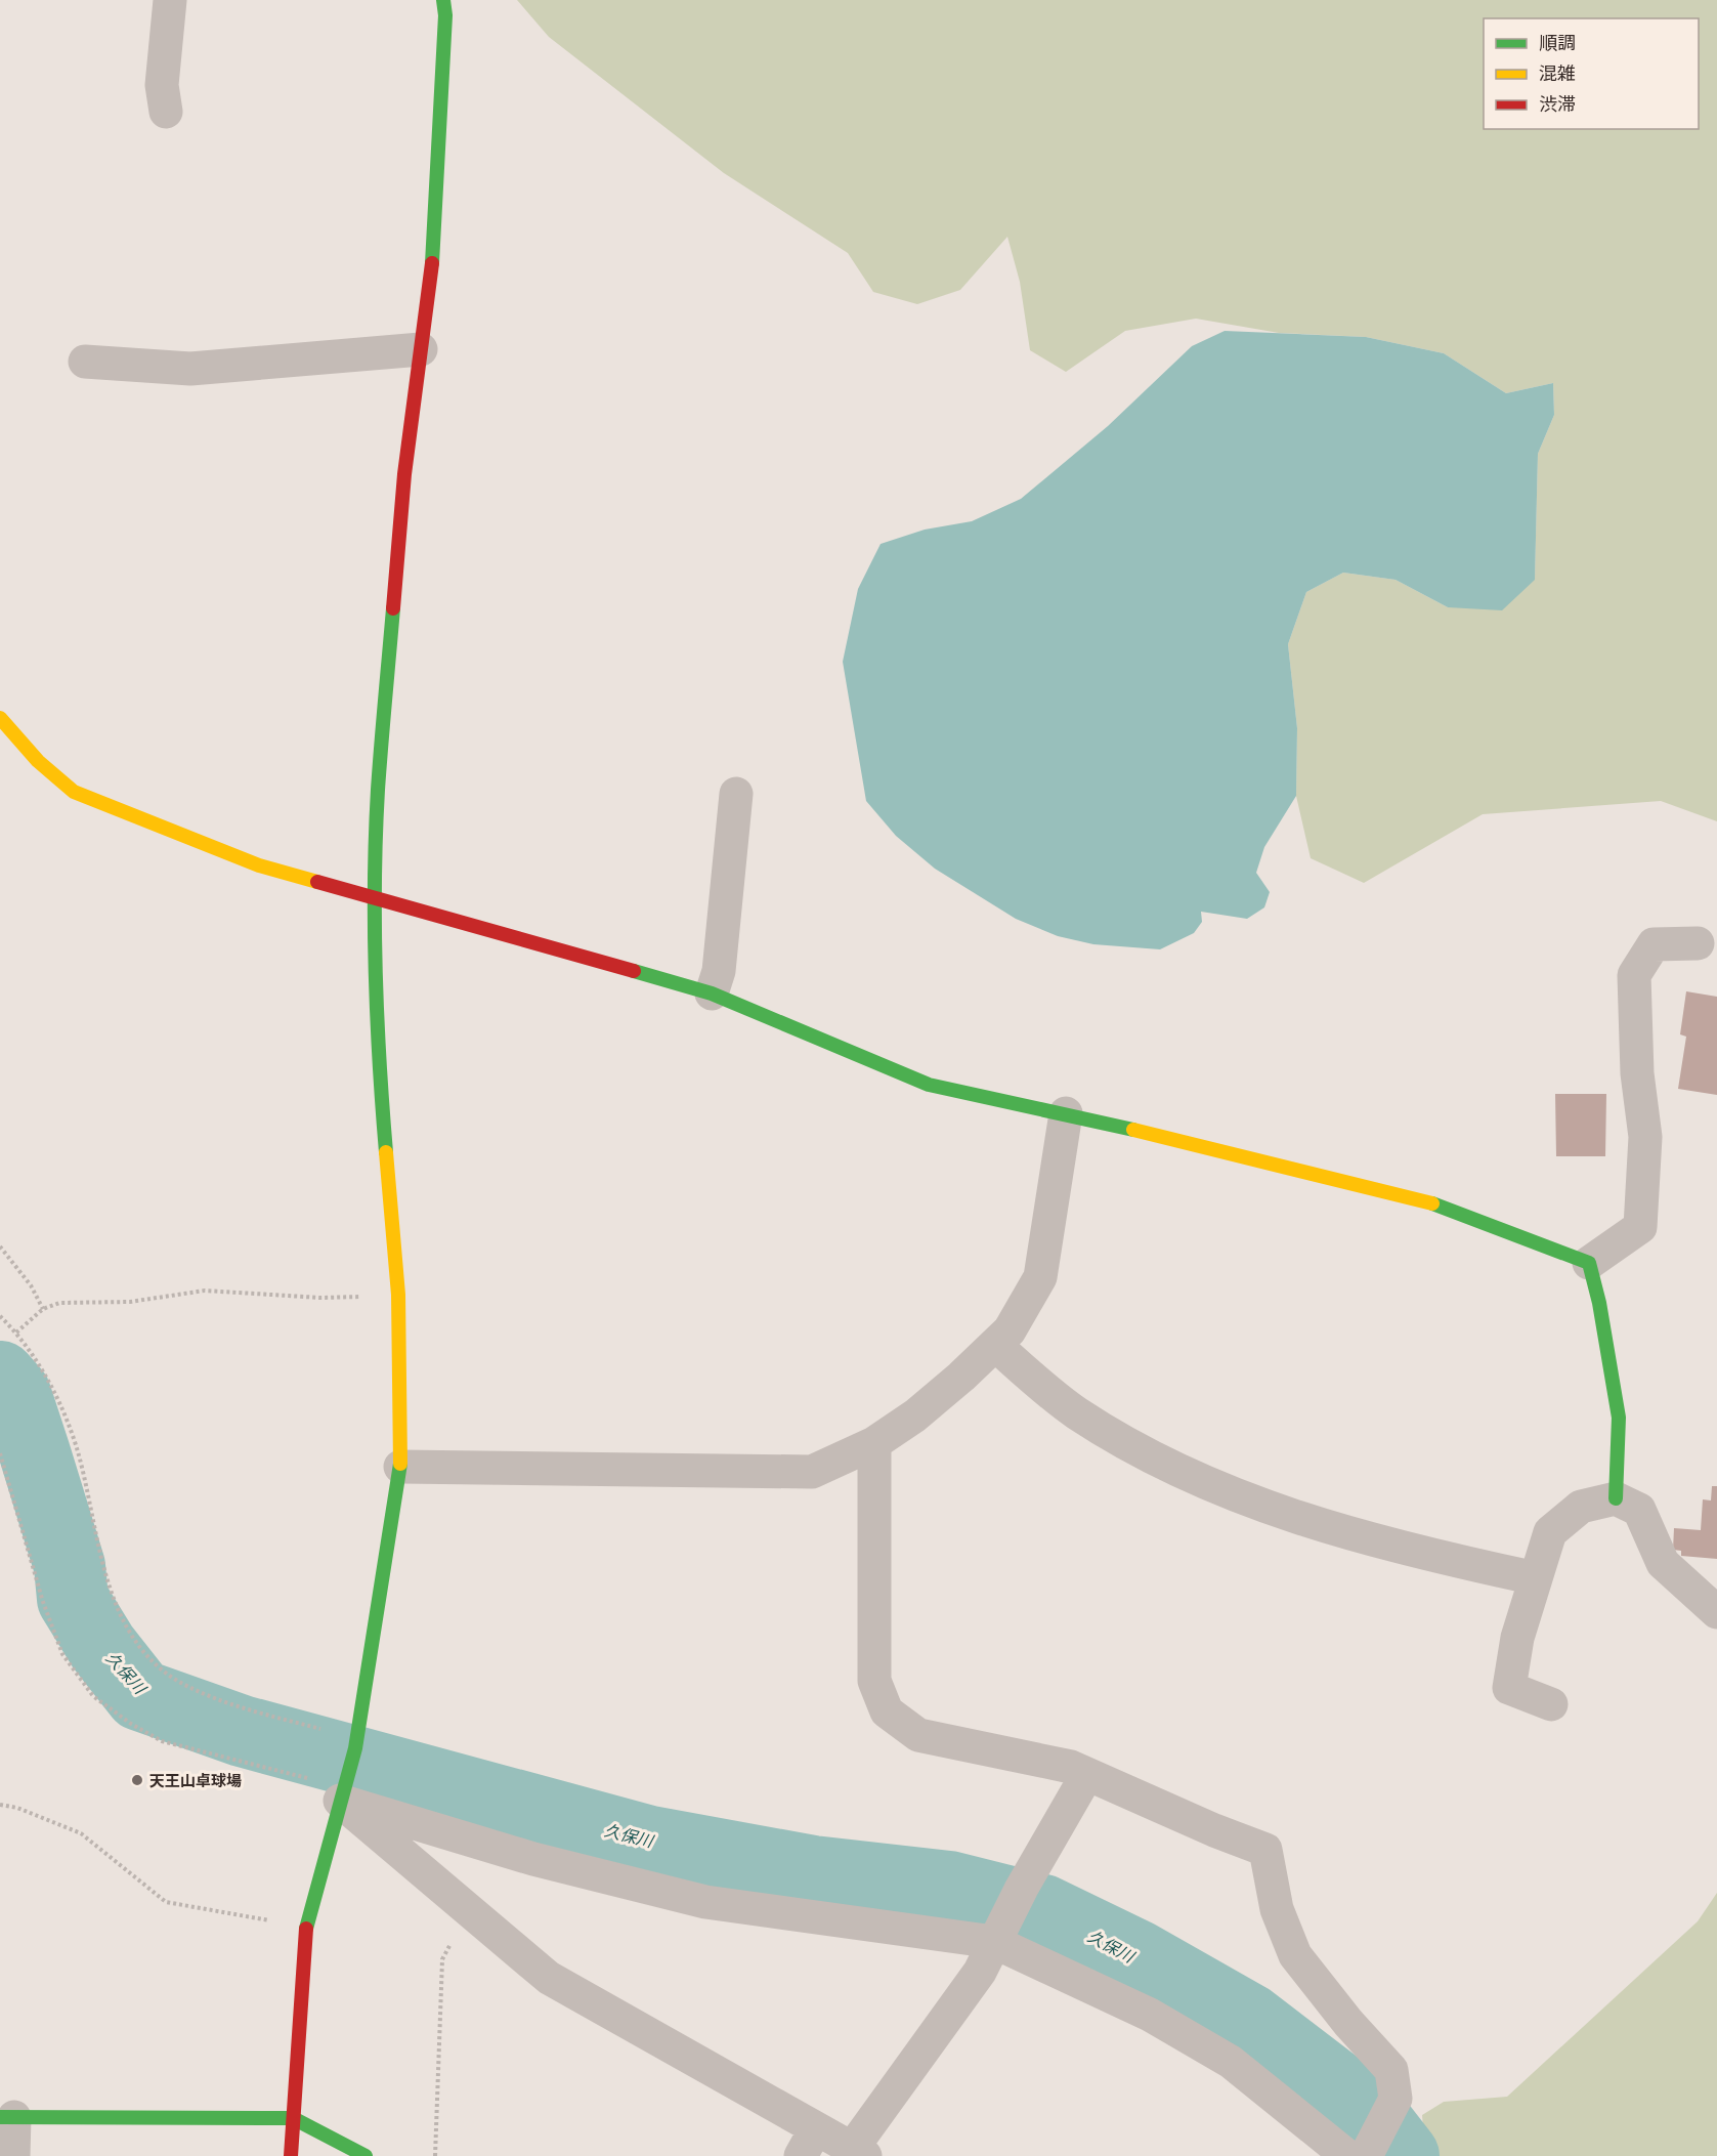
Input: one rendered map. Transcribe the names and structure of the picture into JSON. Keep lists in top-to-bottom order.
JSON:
{
  "water": ["久保川"],
  "places": ["天王山卓球場"],
  "legend": ["順調", "混雑", "渋滞"]
}
